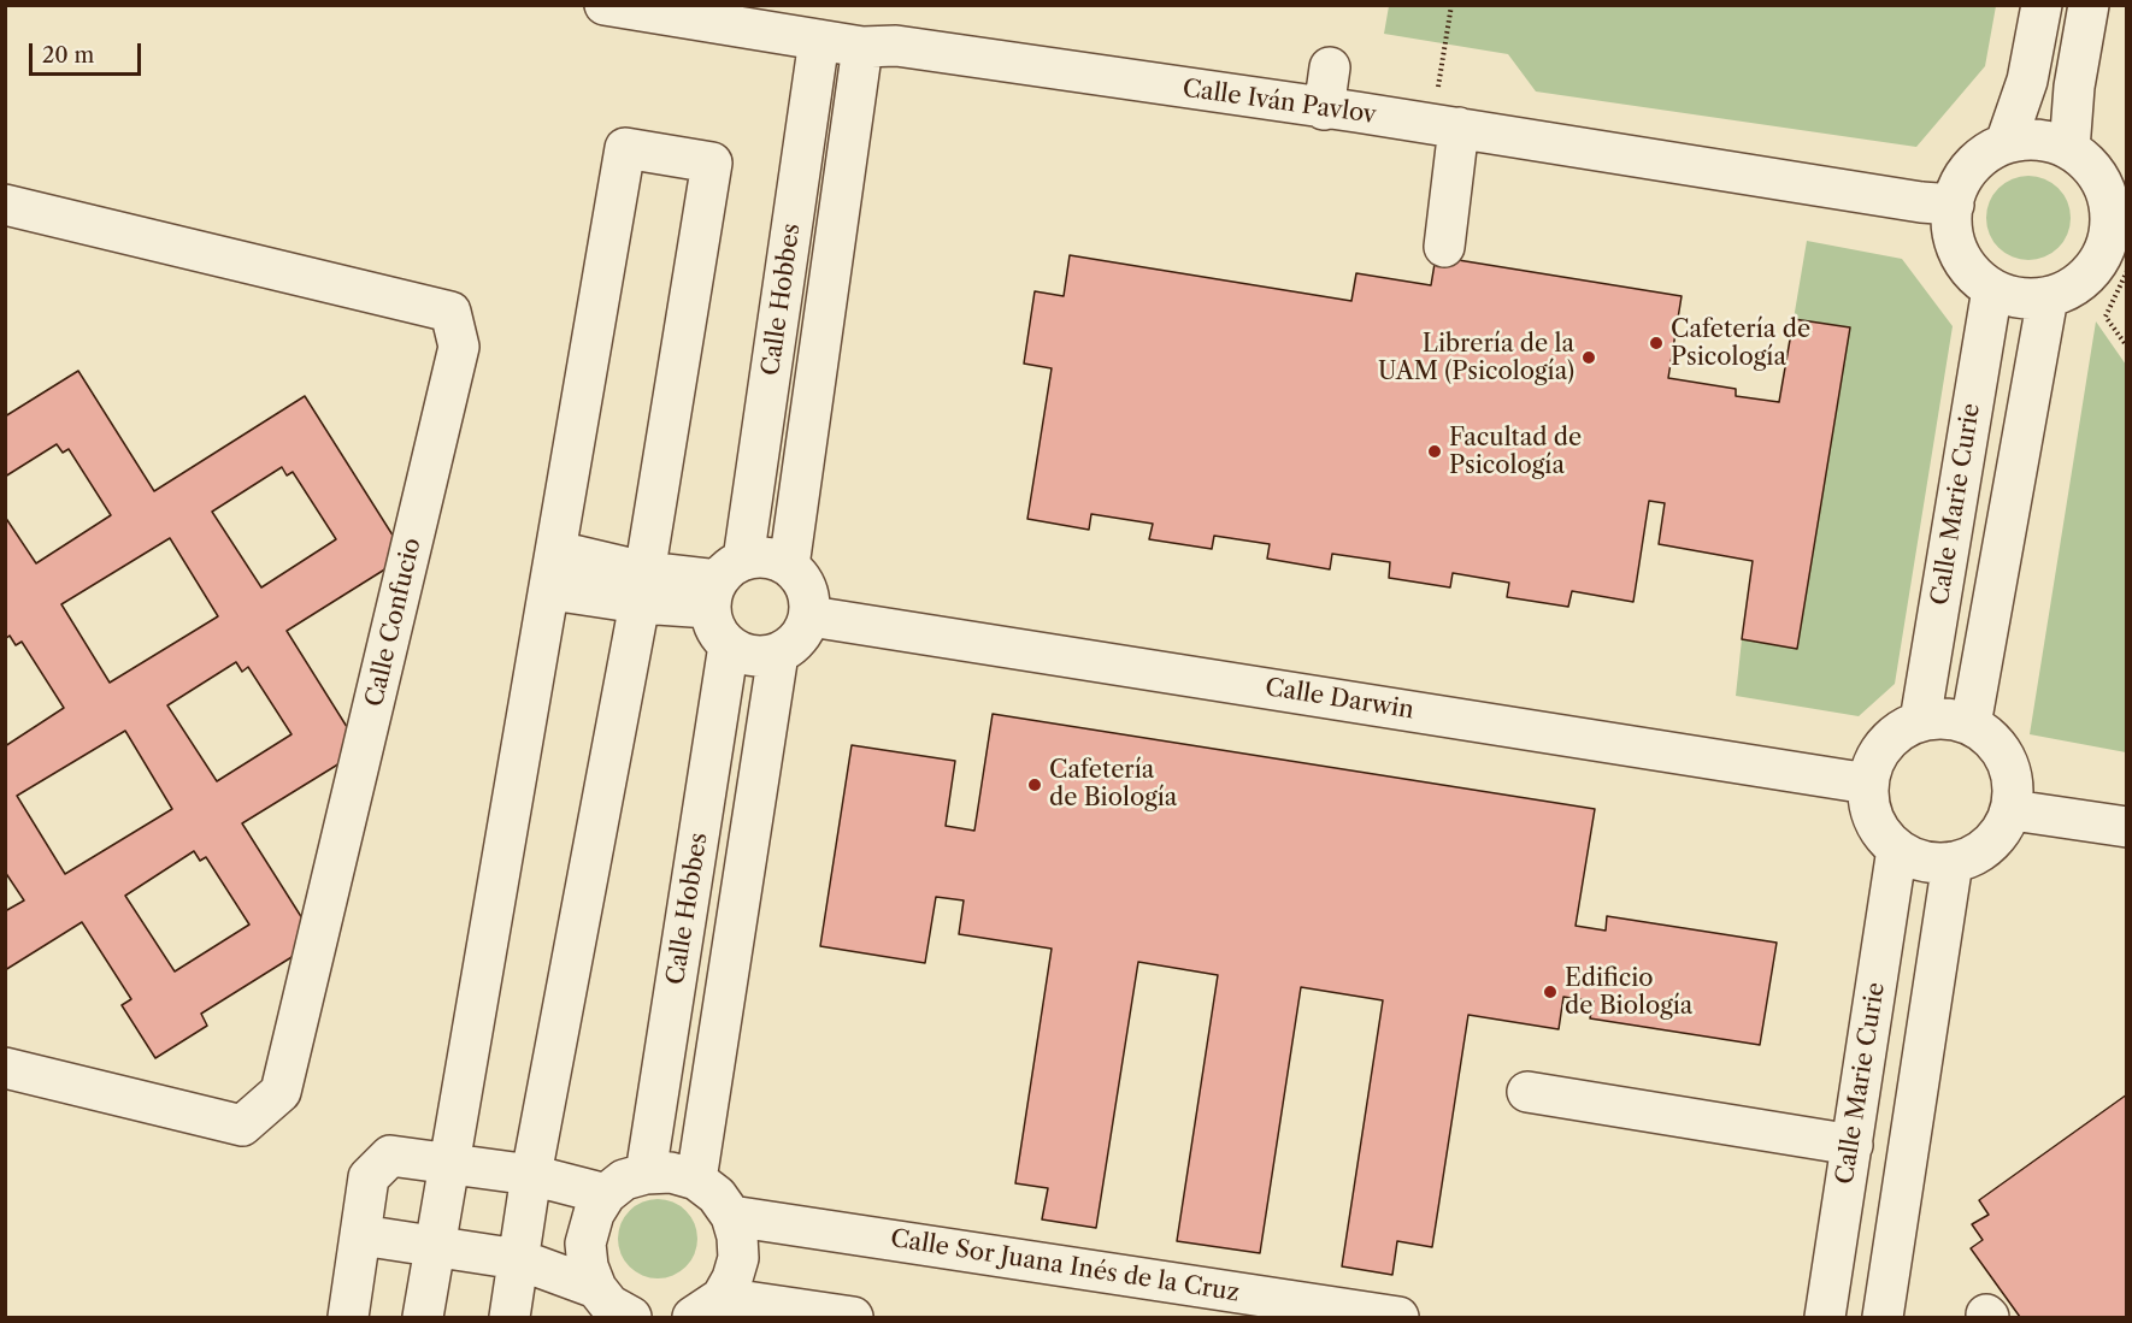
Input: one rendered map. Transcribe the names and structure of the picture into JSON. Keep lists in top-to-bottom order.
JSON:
{
  "streets": {
    "street": [
      "Calle Iván Pavlov",
      "Calle Hobbes",
      "Calle Marie Curie",
      "Calle Confucio",
      "Calle Darwin",
      "Calle Sor Juana Inés de la Cruz"
    ]
  },
  "crossings": [
    ["Calle Iván Pavlov", "Calle Hobbes"],
    ["Calle Iván Pavlov", "Calle Marie Curie"],
    ["Calle Hobbes", "Calle Darwin"],
    ["Calle Marie Curie", "Calle Darwin"]
  ],
  "places": [
    "Cafetería de Psicología",
    "Librería de la UAM (Psicología)",
    "Facultad de Psicología",
    "Cafetería de Biología",
    "Edificio de Biología"
  ],
  "scale_bar": "20 m"
}
